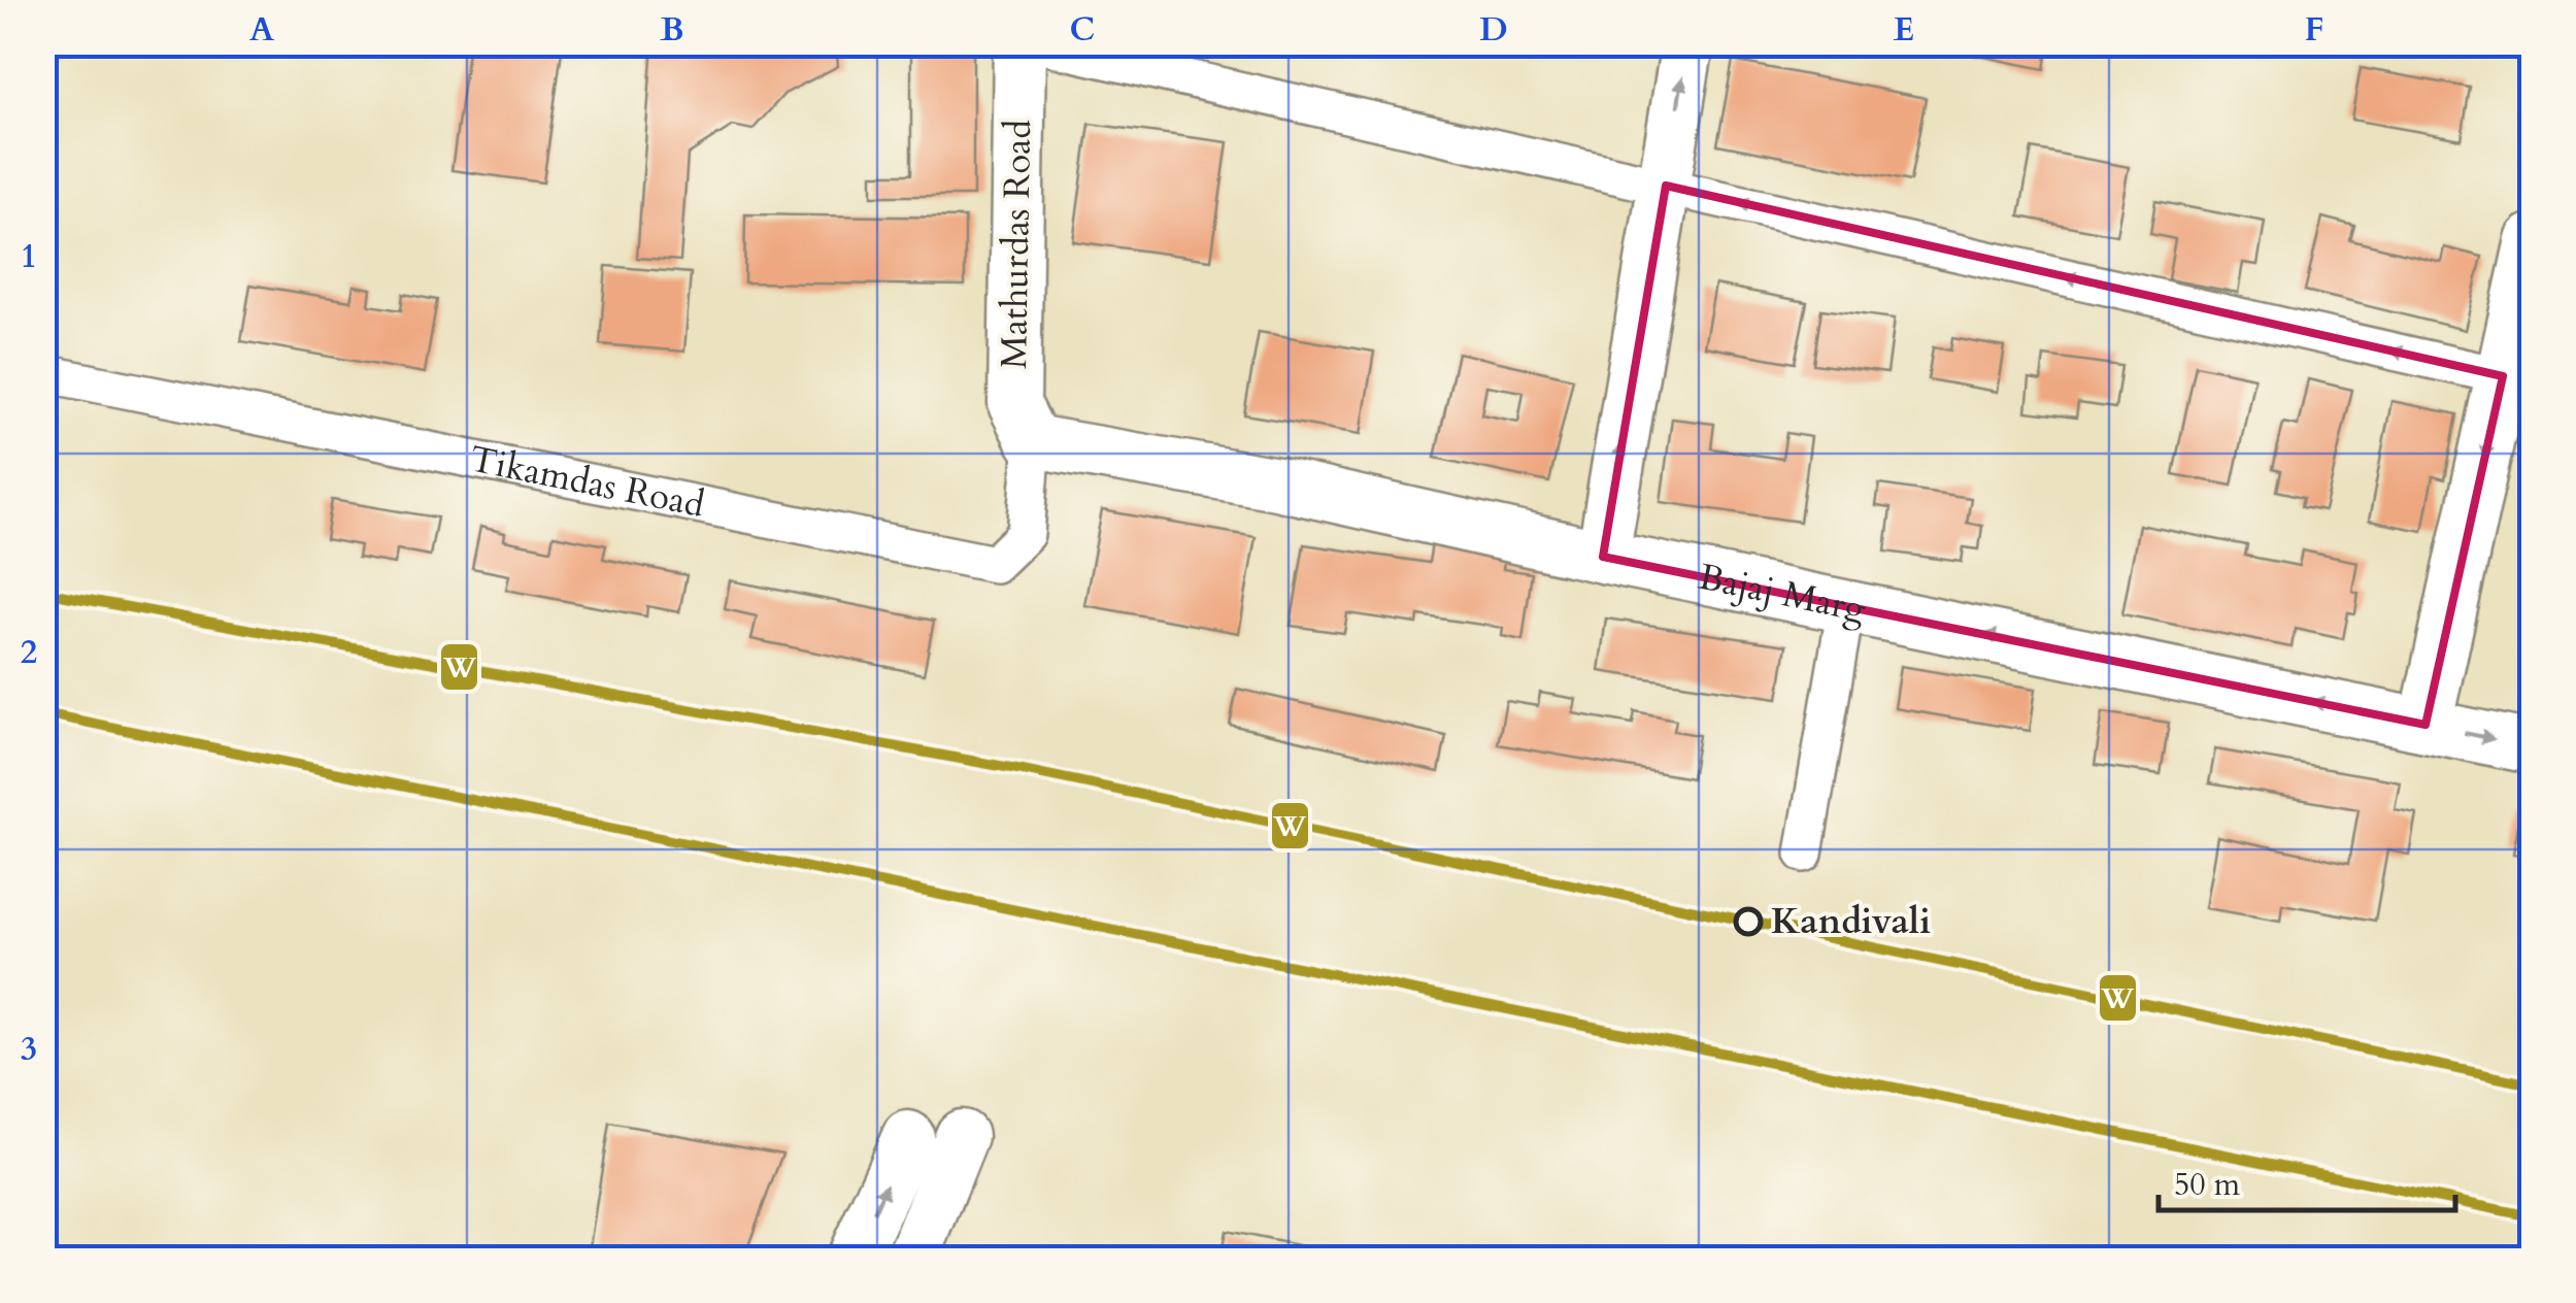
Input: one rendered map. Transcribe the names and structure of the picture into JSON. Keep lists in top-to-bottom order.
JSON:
{
  "streets": {
    "street": ["Mathurdas Road", "Tikamdas Road", "Bajaj Marg"]
  },
  "crossings": [
    ["Mathurdas Road", "Tikamdas Road"],
    ["Mathurdas Road", "Bajaj Marg"],
    ["Tikamdas Road", "Bajaj Marg"]
  ],
  "places": ["Kandivali"],
  "lines": ["transit line W"],
  "scale_bar": "50 m",
  "grid": {
    "columns": [
      "A",
      "B",
      "C",
      "D",
      "E",
      "F"
    ],
    "rows": ["1", "2", "3"]
  }
}
